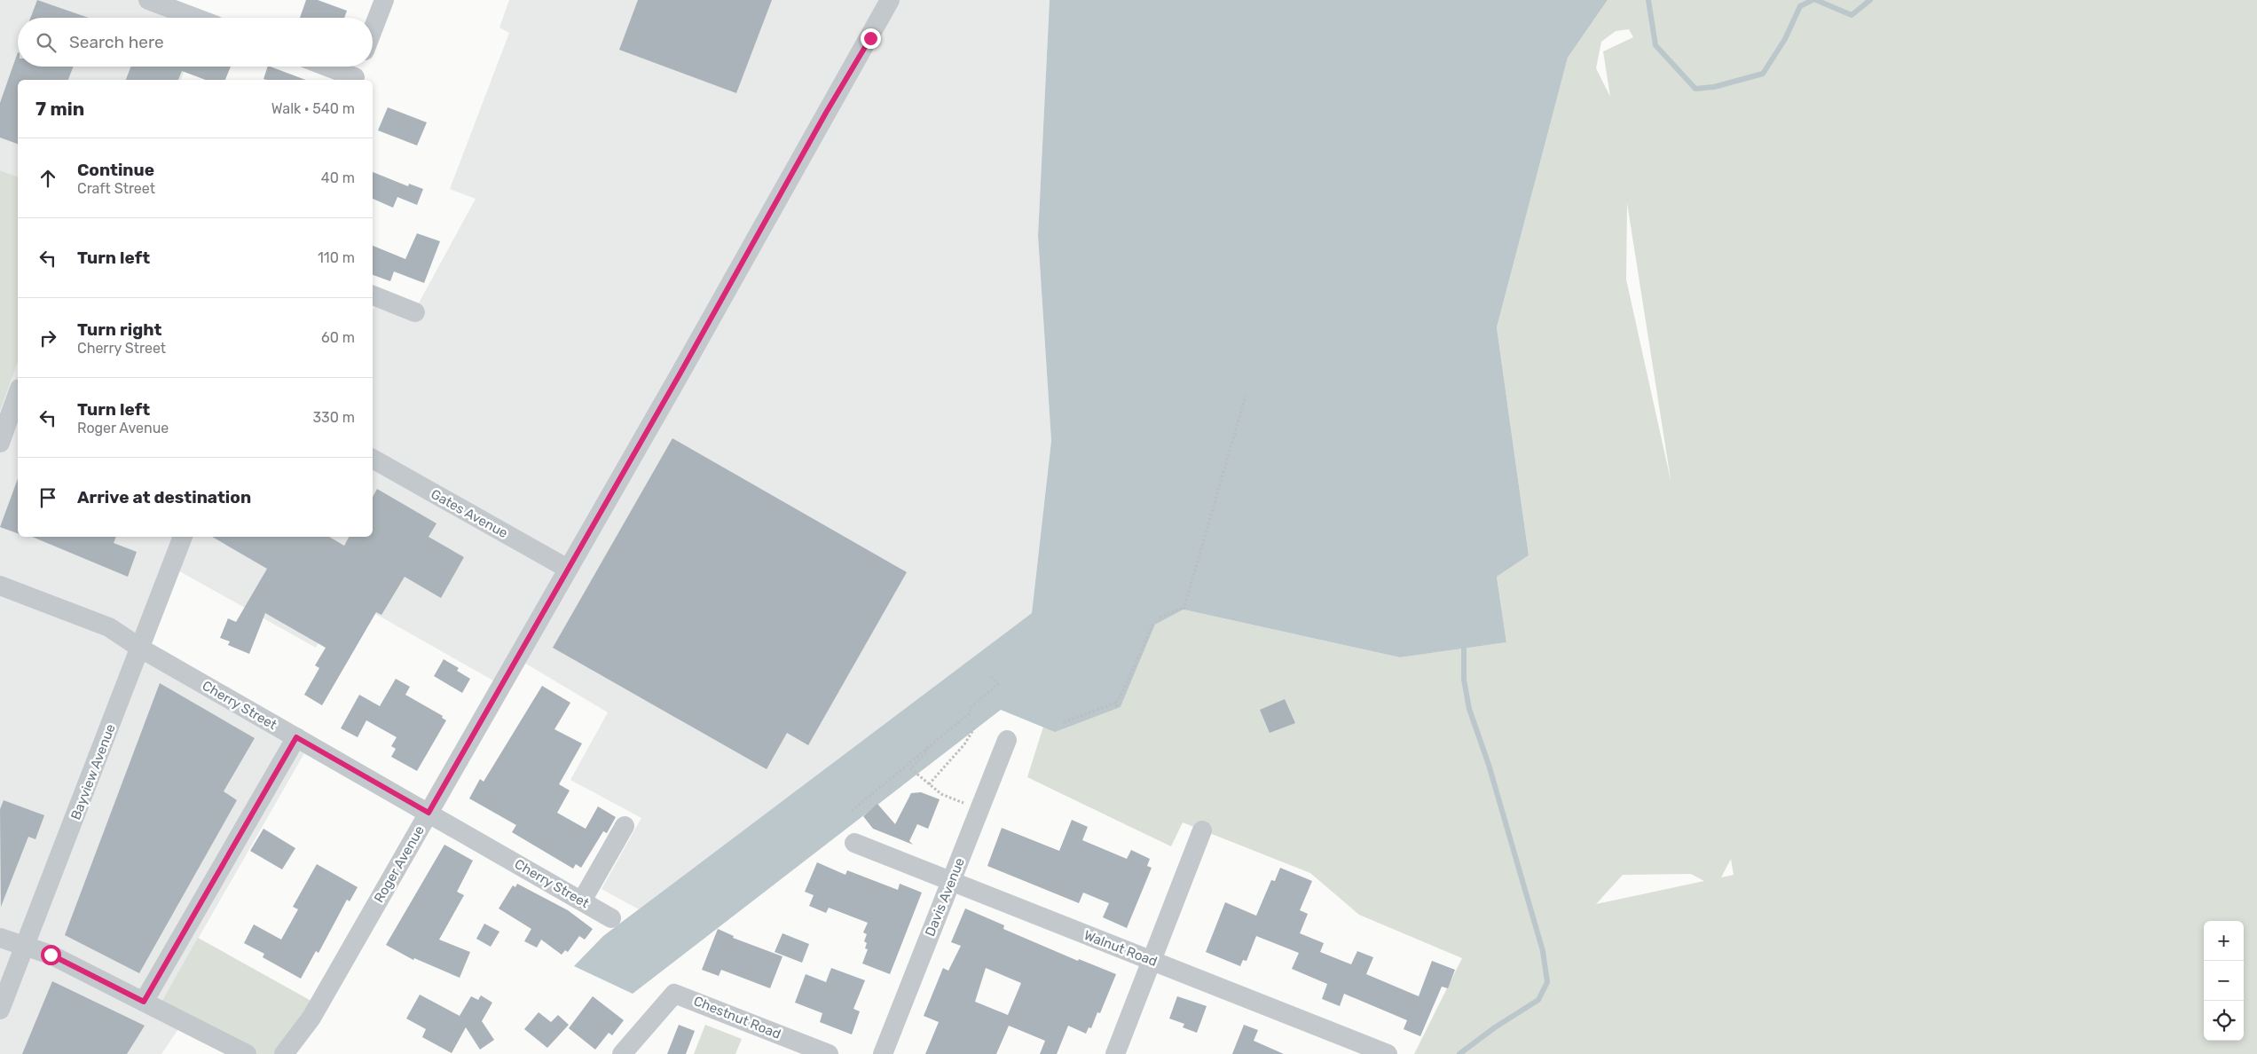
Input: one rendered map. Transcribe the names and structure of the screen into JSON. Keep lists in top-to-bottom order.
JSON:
{
  "streets": {
    "street": [
      "Gates Avenue",
      "Cherry Street",
      "Bayview Avenue",
      "Roger Avenue",
      "Davis Avenue",
      "Walnut Road",
      "Chestnut Road"
    ]
  },
  "crossings": [
    ["Gates Avenue", "Roger Avenue"],
    ["Cherry Street", "Bayview Avenue"],
    ["Cherry Street", "Roger Avenue"],
    ["Davis Avenue", "Walnut Road"]
  ],
  "page": {
    "search": "Search here",
    "heading": ["7 min", "Walk · 540 m"],
    "list": [
      ["Continue", "Craft Street", "40 m"],
      ["Turn left", "110 m"],
      ["Turn right", "Cherry Street", "60 m"],
      ["Turn left", "Roger Avenue", "330 m"],
      "Arrive at destination"
    ],
    "map_buttons": ["+", "−"]
  }
}
